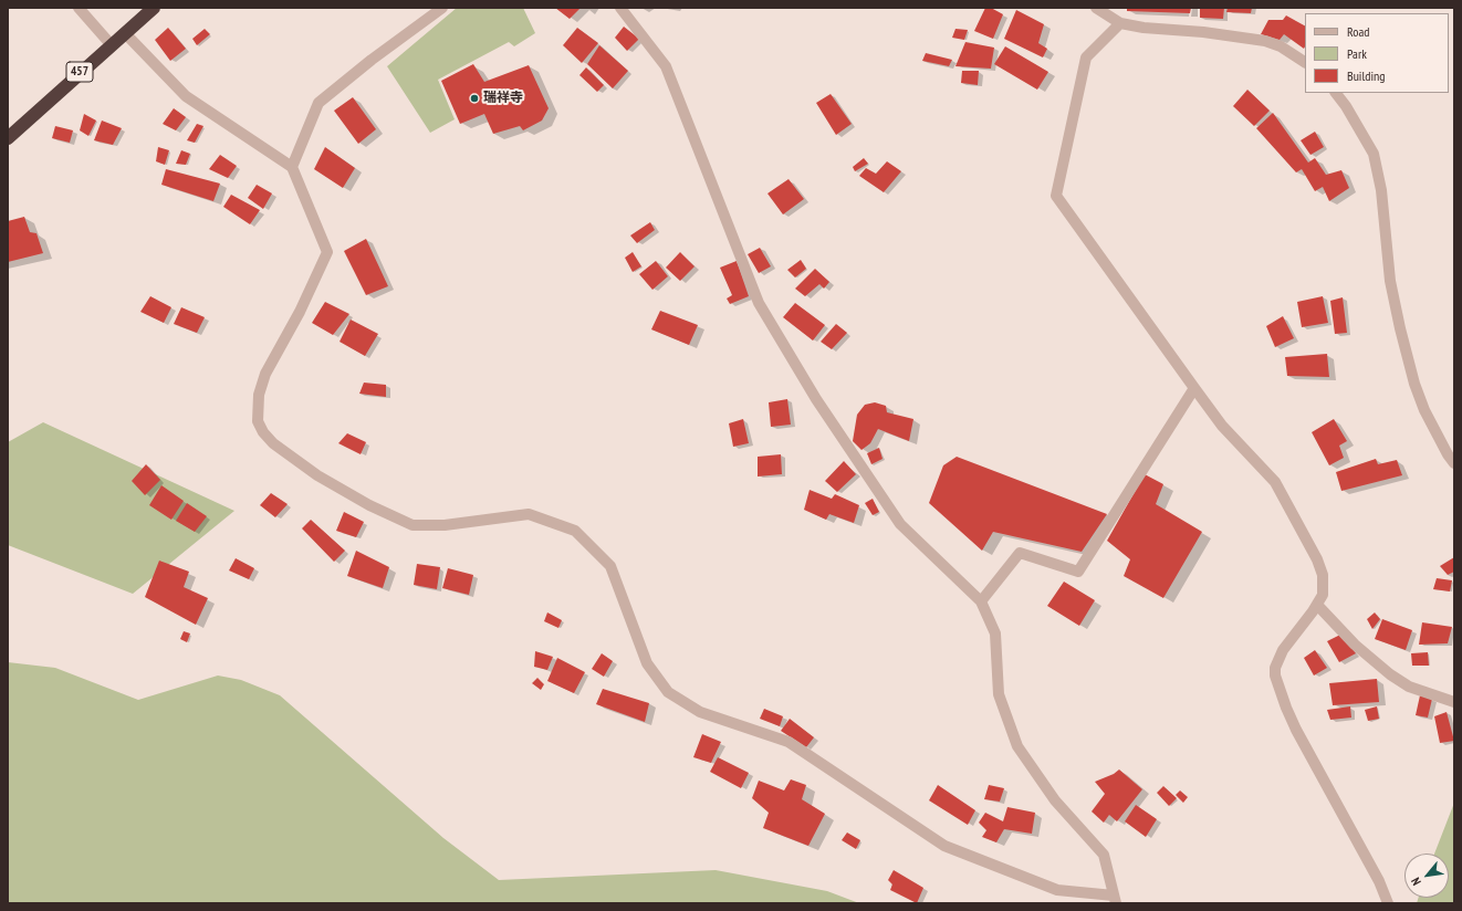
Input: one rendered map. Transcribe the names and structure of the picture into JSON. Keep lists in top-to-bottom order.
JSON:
{
  "streets": {
    "highway": ["457"]
  },
  "places": ["瑞祥寺"],
  "legend": ["Road", "Park", "Building"],
  "north": "bottom left"
}
